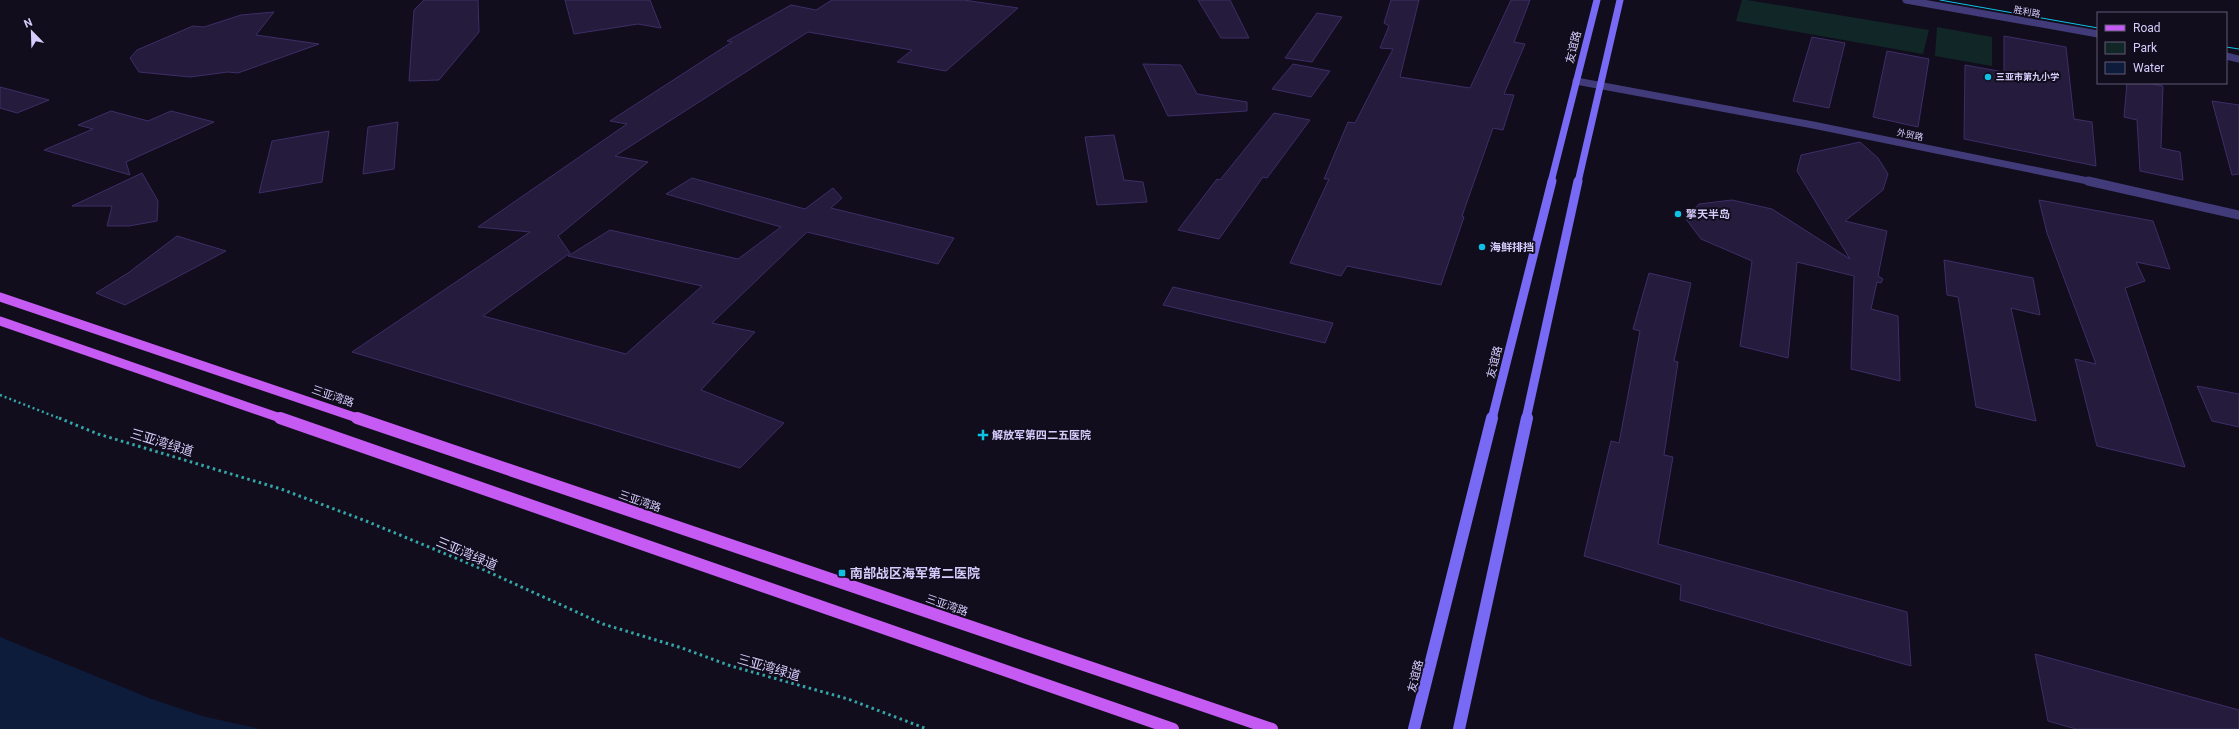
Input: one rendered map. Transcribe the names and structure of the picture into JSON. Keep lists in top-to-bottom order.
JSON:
{
  "streets": {
    "main road": ["友谊路", "三亚湾路"],
    "street": ["胜利路", "外贸路"],
    "path": ["三亚湾绿道"]
  },
  "crossings": [
    ["友谊路", "外贸路"]
  ],
  "places": {
    "other": ["三亚市第九小学", "擎天半岛", "海鲜排挡"],
    "health": ["解放军第四二五医院"],
    "transit": ["南部战区海军第二医院"]
  },
  "legend": ["Road", "Park", "Water"],
  "north": "top left"
}
